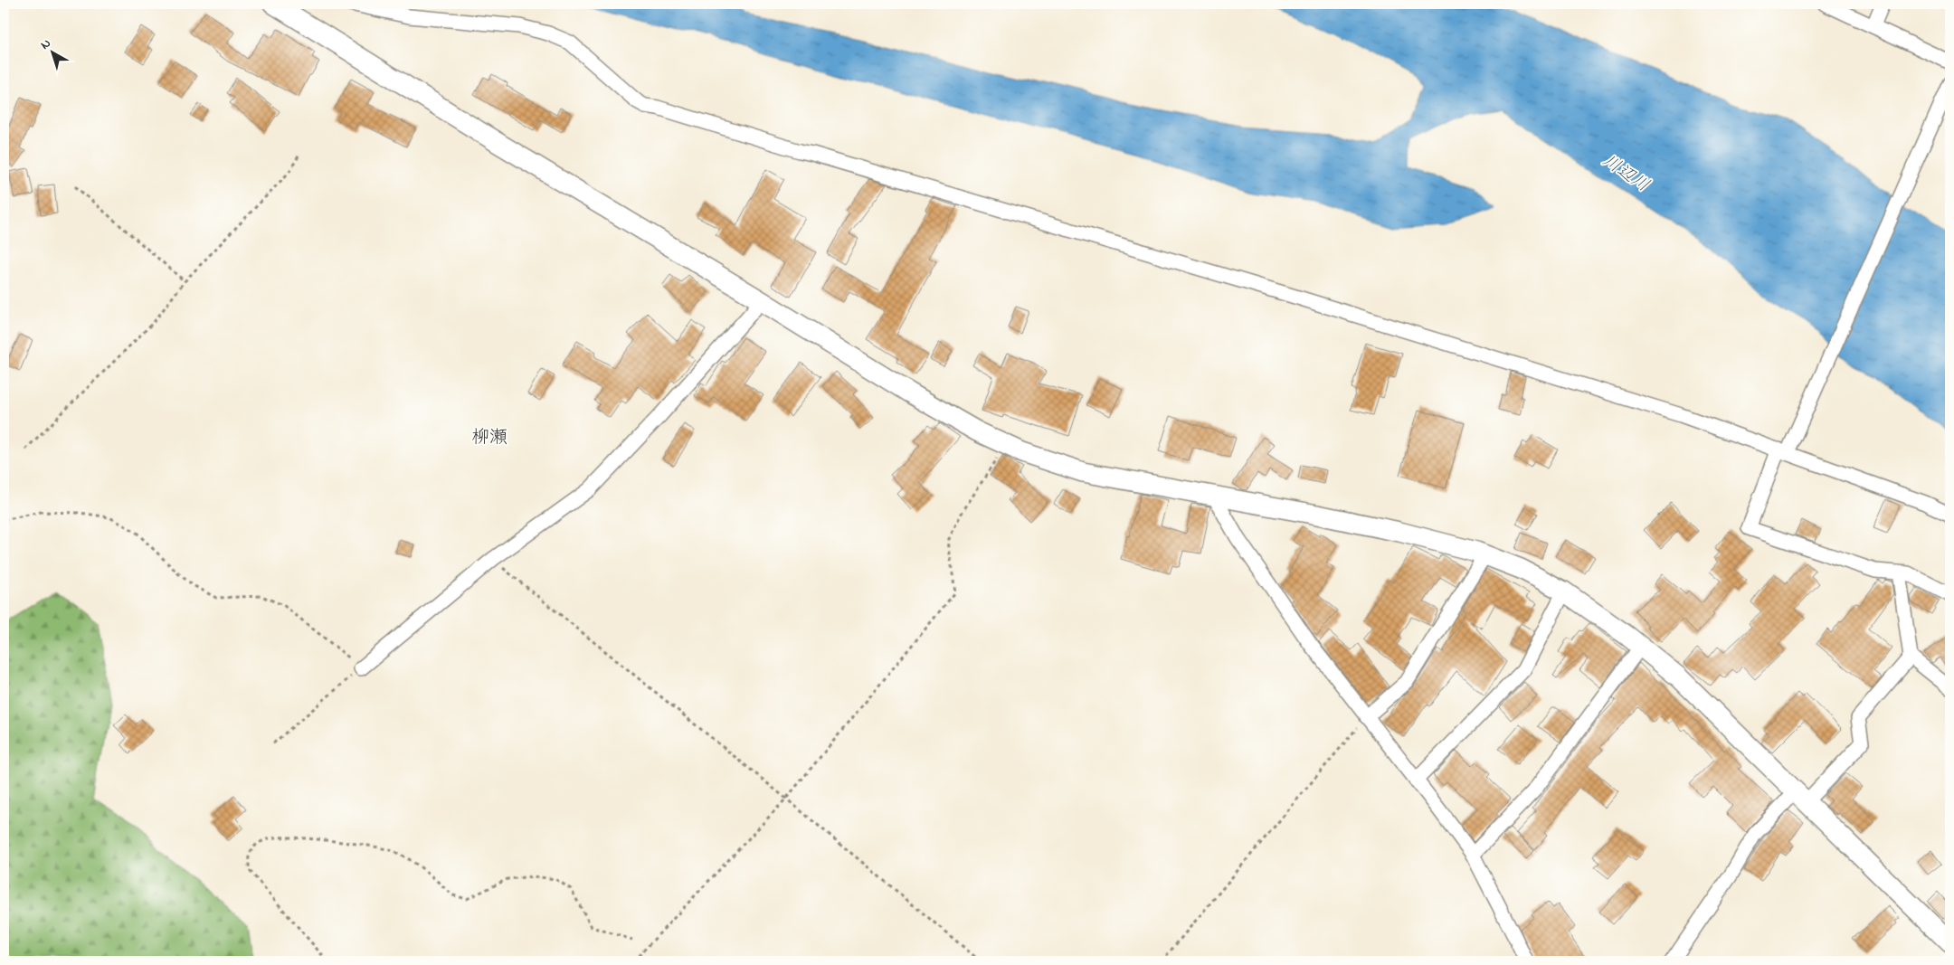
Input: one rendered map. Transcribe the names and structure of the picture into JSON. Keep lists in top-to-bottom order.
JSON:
{
  "districts": ["柳瀬"],
  "water": ["川辺川"],
  "north": "top left"
}
